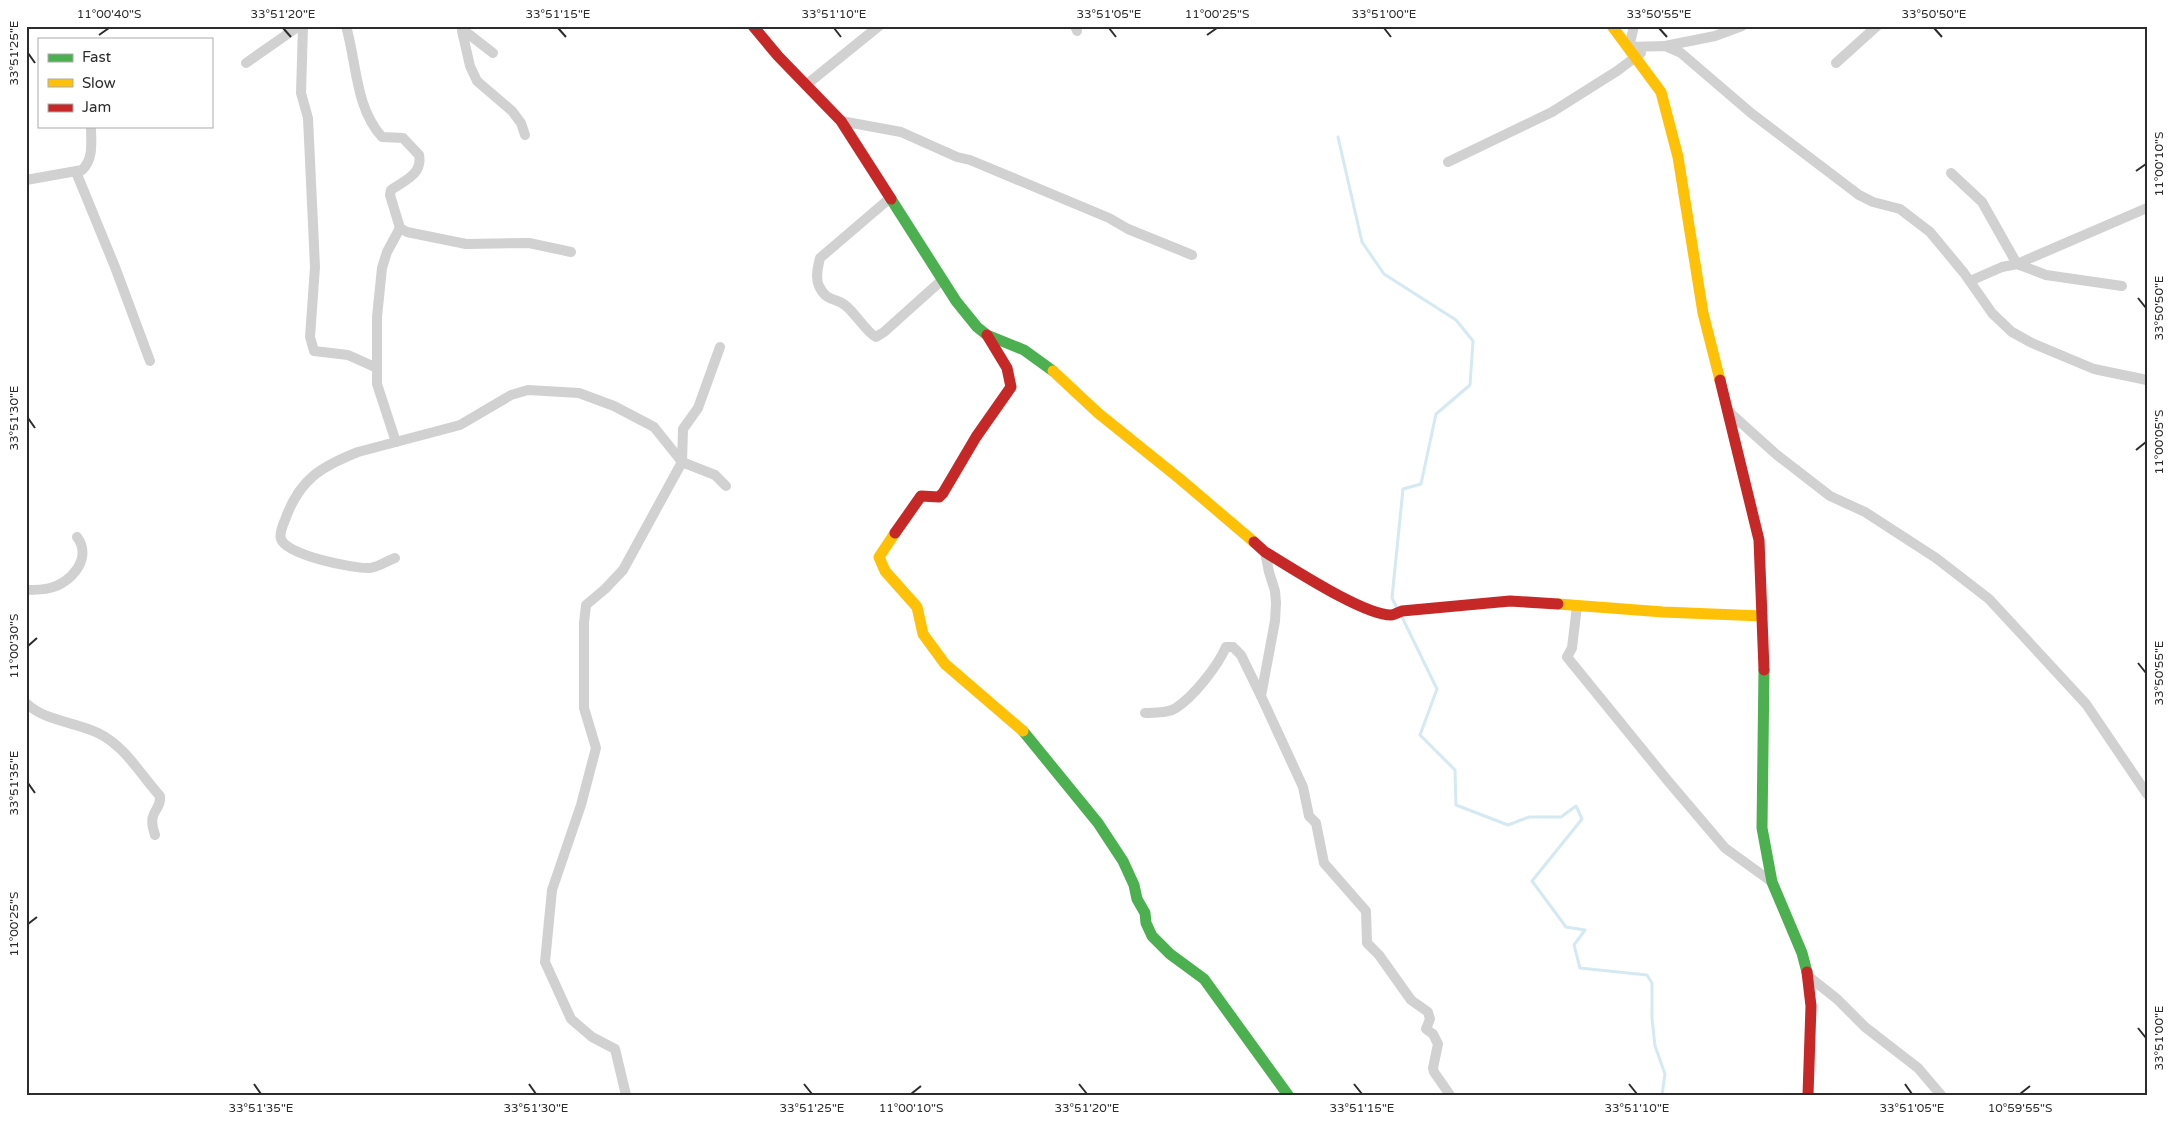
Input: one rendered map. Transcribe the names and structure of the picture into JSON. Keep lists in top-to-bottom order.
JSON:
{
  "legend": ["Fast", "Slow", "Jam"],
  "coordinates": [
    "11°00'40\"S",
    "33°51'20\"E",
    "33°51'15\"E",
    "33°51'10\"E",
    "33°51'05\"E",
    "11°00'25\"S",
    "33°51'00\"E",
    "33°50'55\"E",
    "33°50'50\"E",
    "33°51'25\"E",
    "11°00'10\"S",
    "33°51'30\"E",
    "11°00'05\"S",
    "11°00'30\"S",
    "33°51'35\"E",
    "10°59'55\"S"
  ]
}
